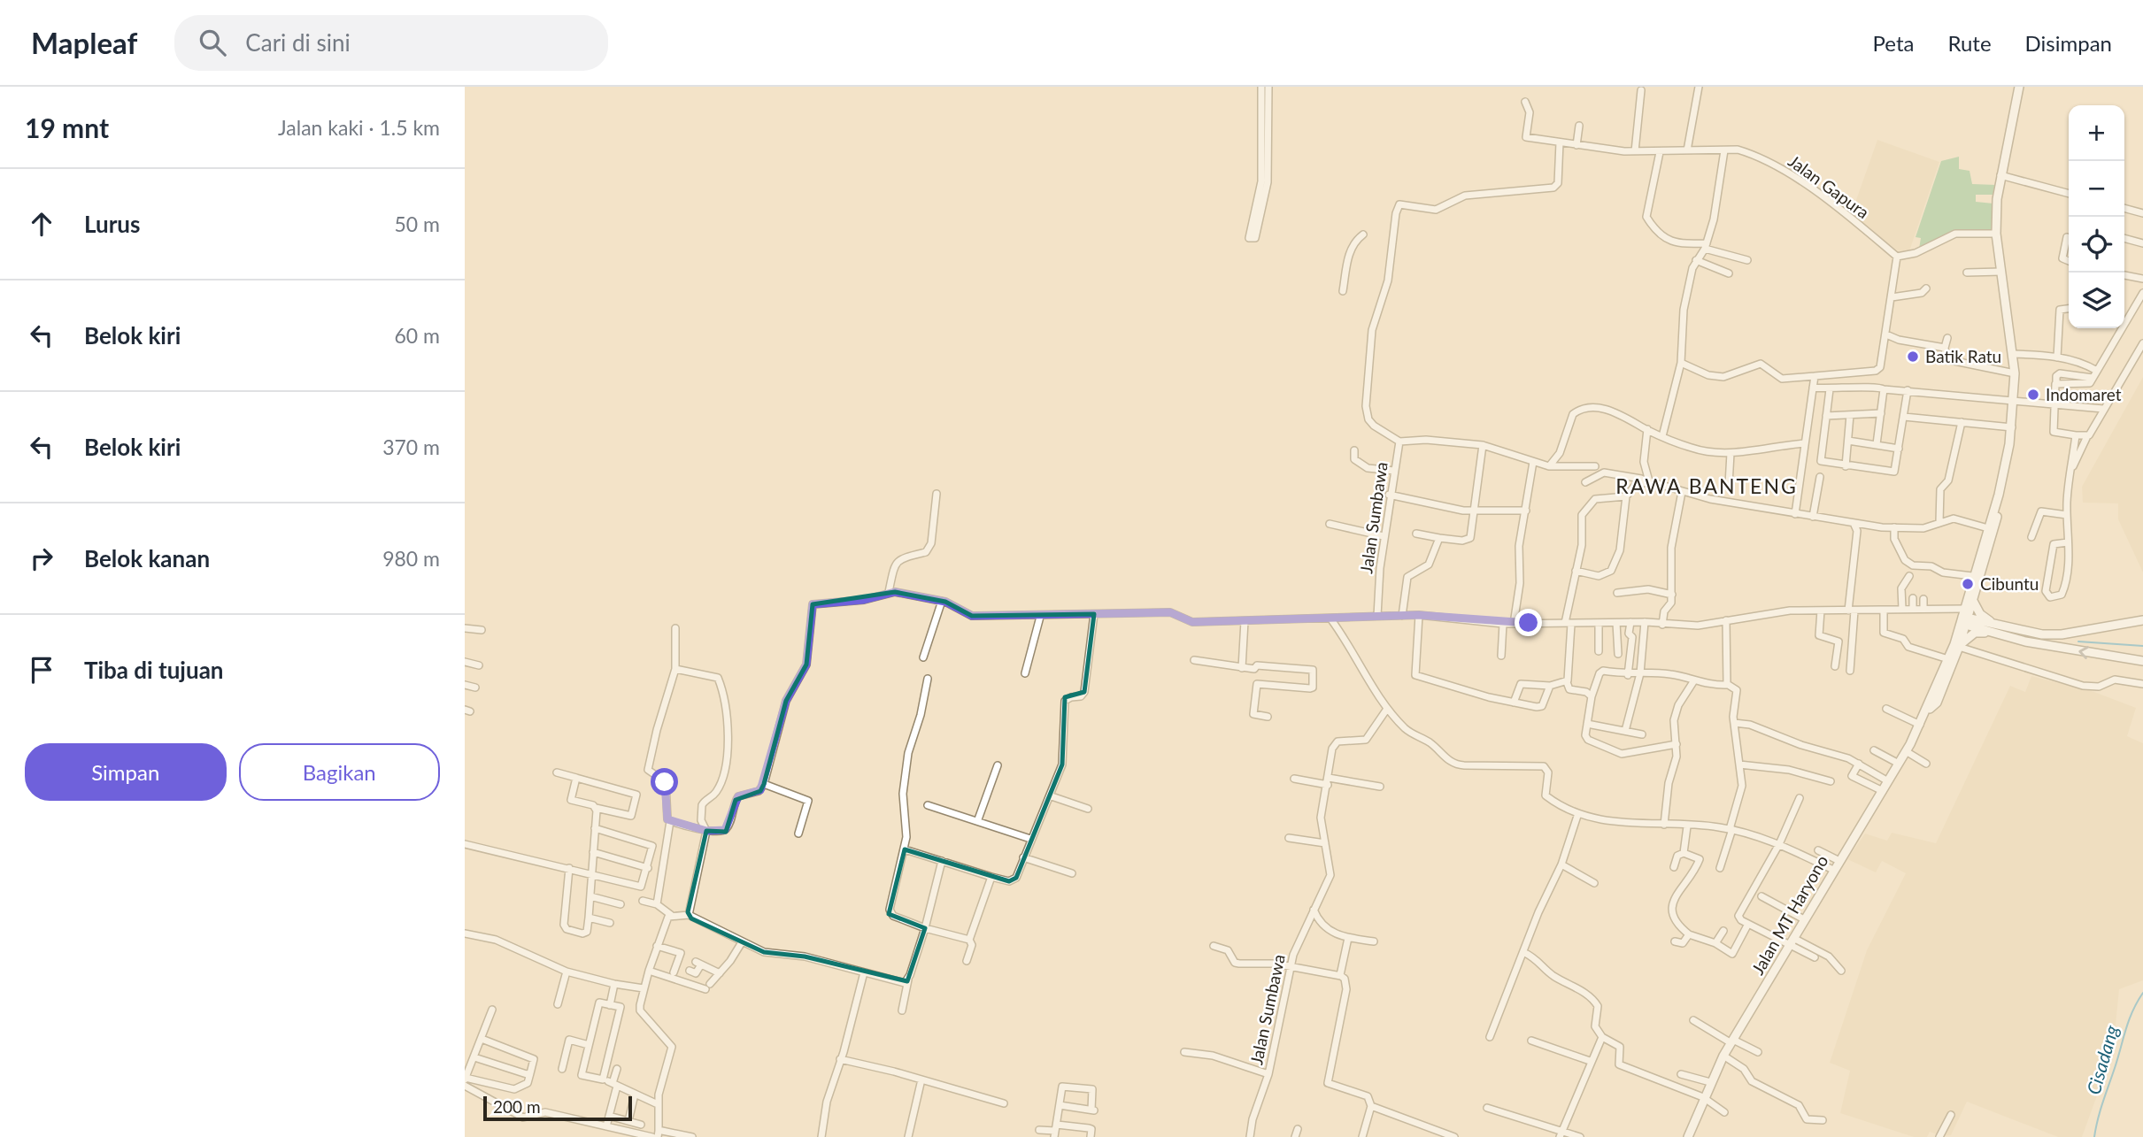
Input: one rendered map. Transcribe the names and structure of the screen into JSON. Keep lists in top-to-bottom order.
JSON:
{
  "streets": {
    "main road": ["Jalan MT Haryono"],
    "street": ["Jalan Gapura", "Jalan Sumbawa"]
  },
  "crossings": [
    ["Jalan Gapura", "Jalan Sumbawa"]
  ],
  "districts": ["RAWA BANTENG"],
  "water": ["Cisadang"],
  "places": ["Batik Ratu", "Indomaret", "Cibuntu"],
  "scale_bar": "200 m",
  "page": {
    "header": "Mapleaf",
    "search": "Cari di sini",
    "nav": ["Peta", "Rute", "Disimpan"],
    "heading": ["19 mnt", "Jalan kaki · 1.5 km"],
    "map_buttons": ["+", "−"],
    "list": [
      ["Lurus", "50 m"],
      ["Belok kiri", "60 m"],
      ["Belok kiri", "370 m"],
      ["Belok kanan", "980 m"],
      "Tiba di tujuan"
    ],
    "buttons": ["Simpan", "Bagikan"],
    "scale": "200 m"
  }
}
